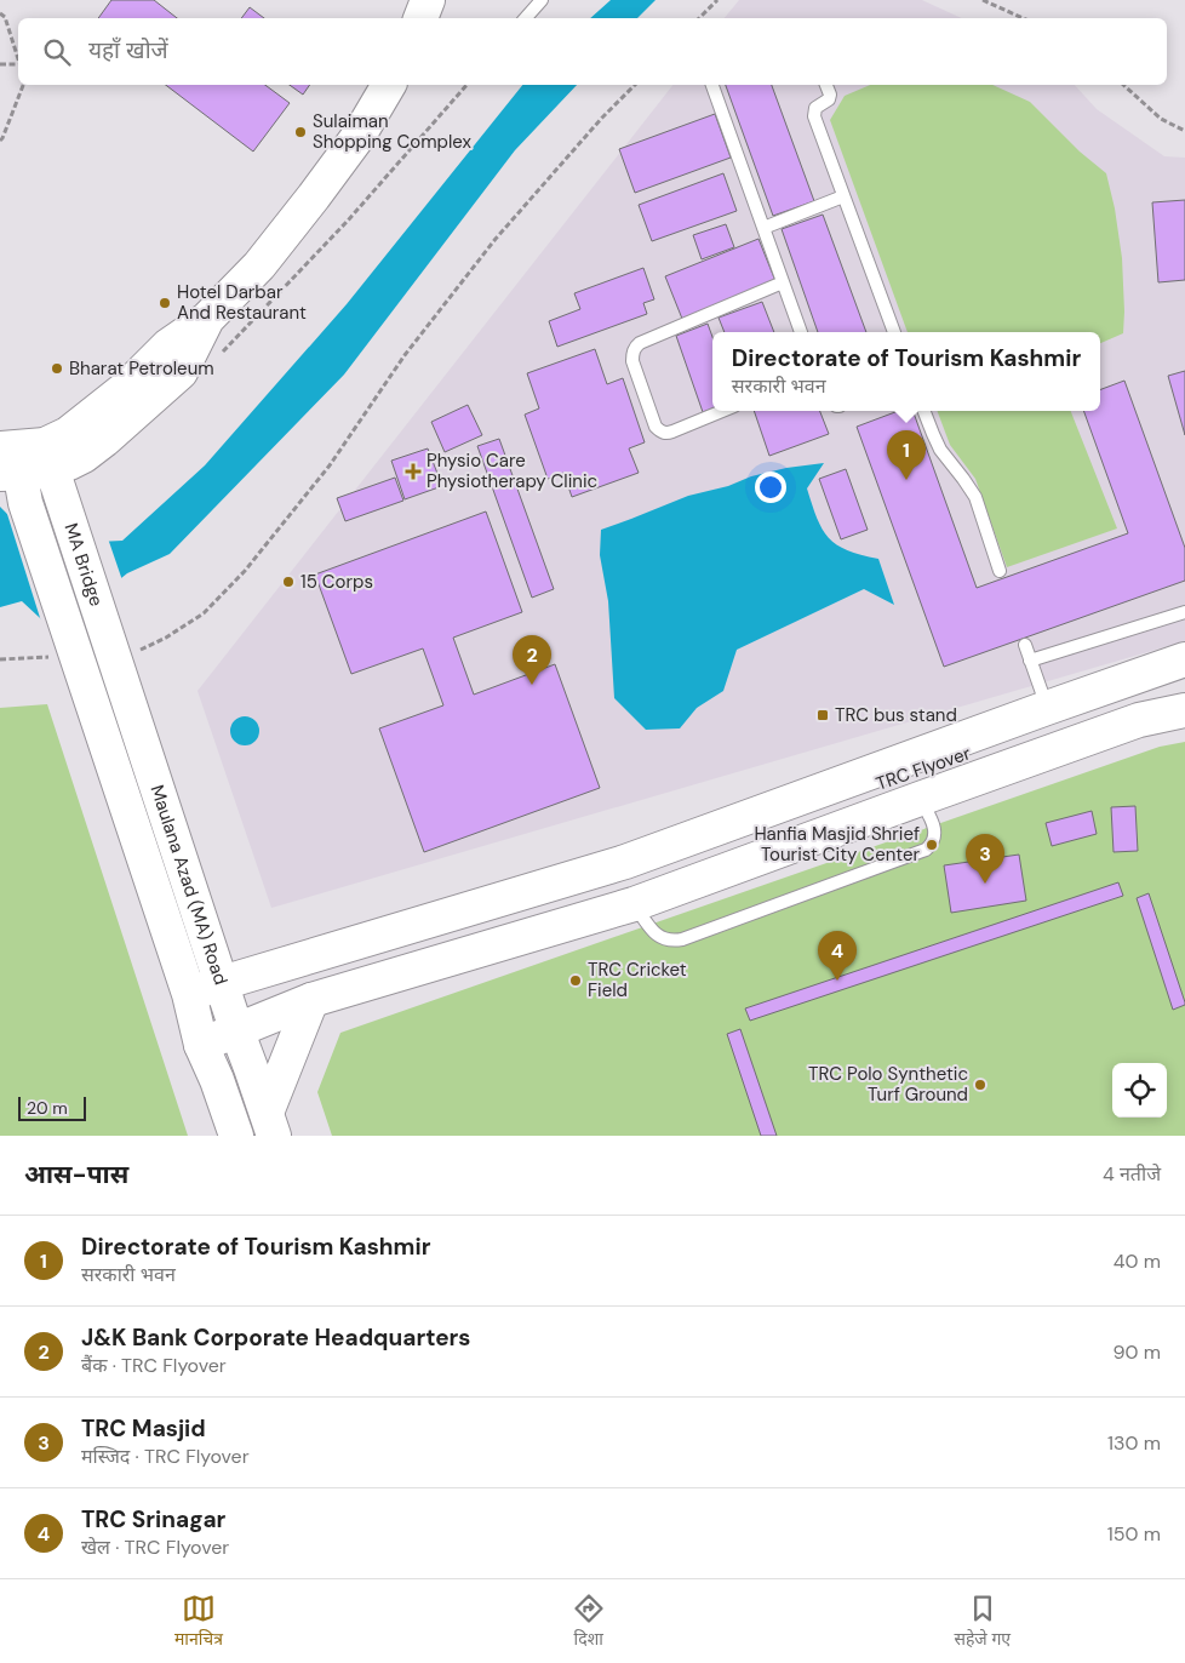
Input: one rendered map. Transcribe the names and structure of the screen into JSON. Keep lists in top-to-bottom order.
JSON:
{
  "streets": {
    "main road": ["MA Bridge", "TRC Flyover", "Maulana Azad (MA) Road"]
  },
  "crossings": [
    ["MA Bridge", "Maulana Azad (MA) Road"]
  ],
  "places": {
    "other": [
      "Sulaiman Shopping Complex",
      "Hotel Darbar And Restaurant",
      "Bharat Petroleum",
      "15 Corps",
      "Hanfia Masjid Shrief Tourist City Center",
      "TRC Cricket Field",
      "TRC Polo Synthetic Turf Ground"
    ],
    "health": ["Physio Care Physiotherapy Clinic"],
    "transit": ["TRC bus stand"]
  },
  "scale_bar": "20 m",
  "page": {
    "search": "यहाँ खोजें",
    "popup": ["Directorate of Tourism Kashmir", "सरकारी भवन"],
    "pins": [
      "1",
      "2",
      "3",
      "4"
    ],
    "scale": "20 m",
    "heading": ["आस-पास", "4 नतीजे"],
    "list": [
      {
        "mark": "1",
        "name": "Directorate of Tourism Kashmir",
        "note": "सरकारी भवन",
        "value": "40 m"
      },
      {
        "mark": "2",
        "name": "J&K Bank Corporate Headquarters",
        "note": "बैंक · TRC Flyover",
        "value": "90 m"
      },
      {
        "mark": "3",
        "name": "TRC Masjid",
        "note": "मस्जिद · TRC Flyover",
        "value": "130 m"
      },
      {
        "mark": "4",
        "name": "TRC Srinagar",
        "note": "खेल · TRC Flyover",
        "value": "150 m"
      }
    ],
    "nav": ["मानचित्र", "दिशा", "सहेजे गए"]
  }
}
